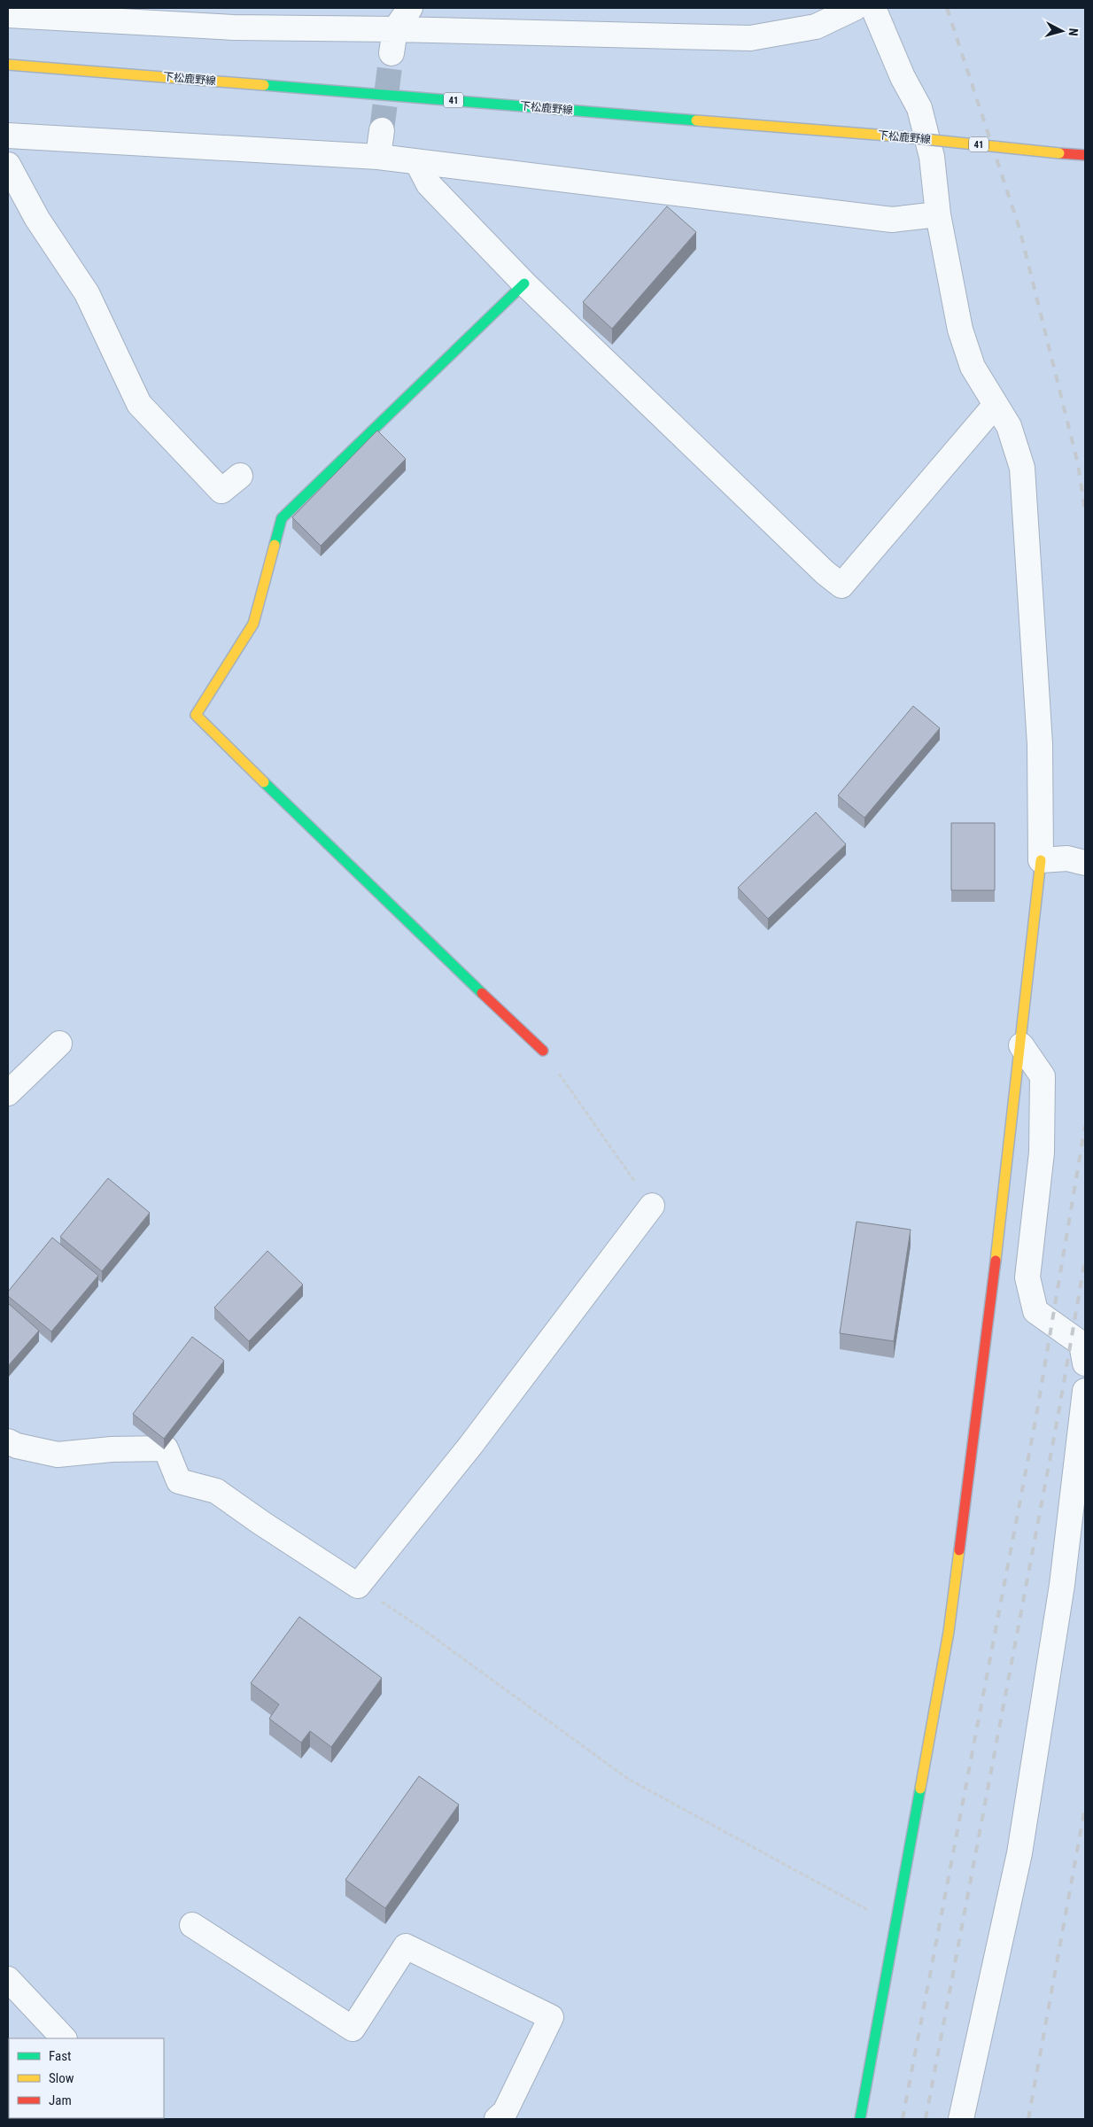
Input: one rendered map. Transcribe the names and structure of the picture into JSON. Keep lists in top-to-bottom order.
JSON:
{
  "streets": {
    "street": ["下松鹿野線", "41"]
  },
  "legend": ["Fast", "Slow", "Jam"],
  "north": "right"
}
